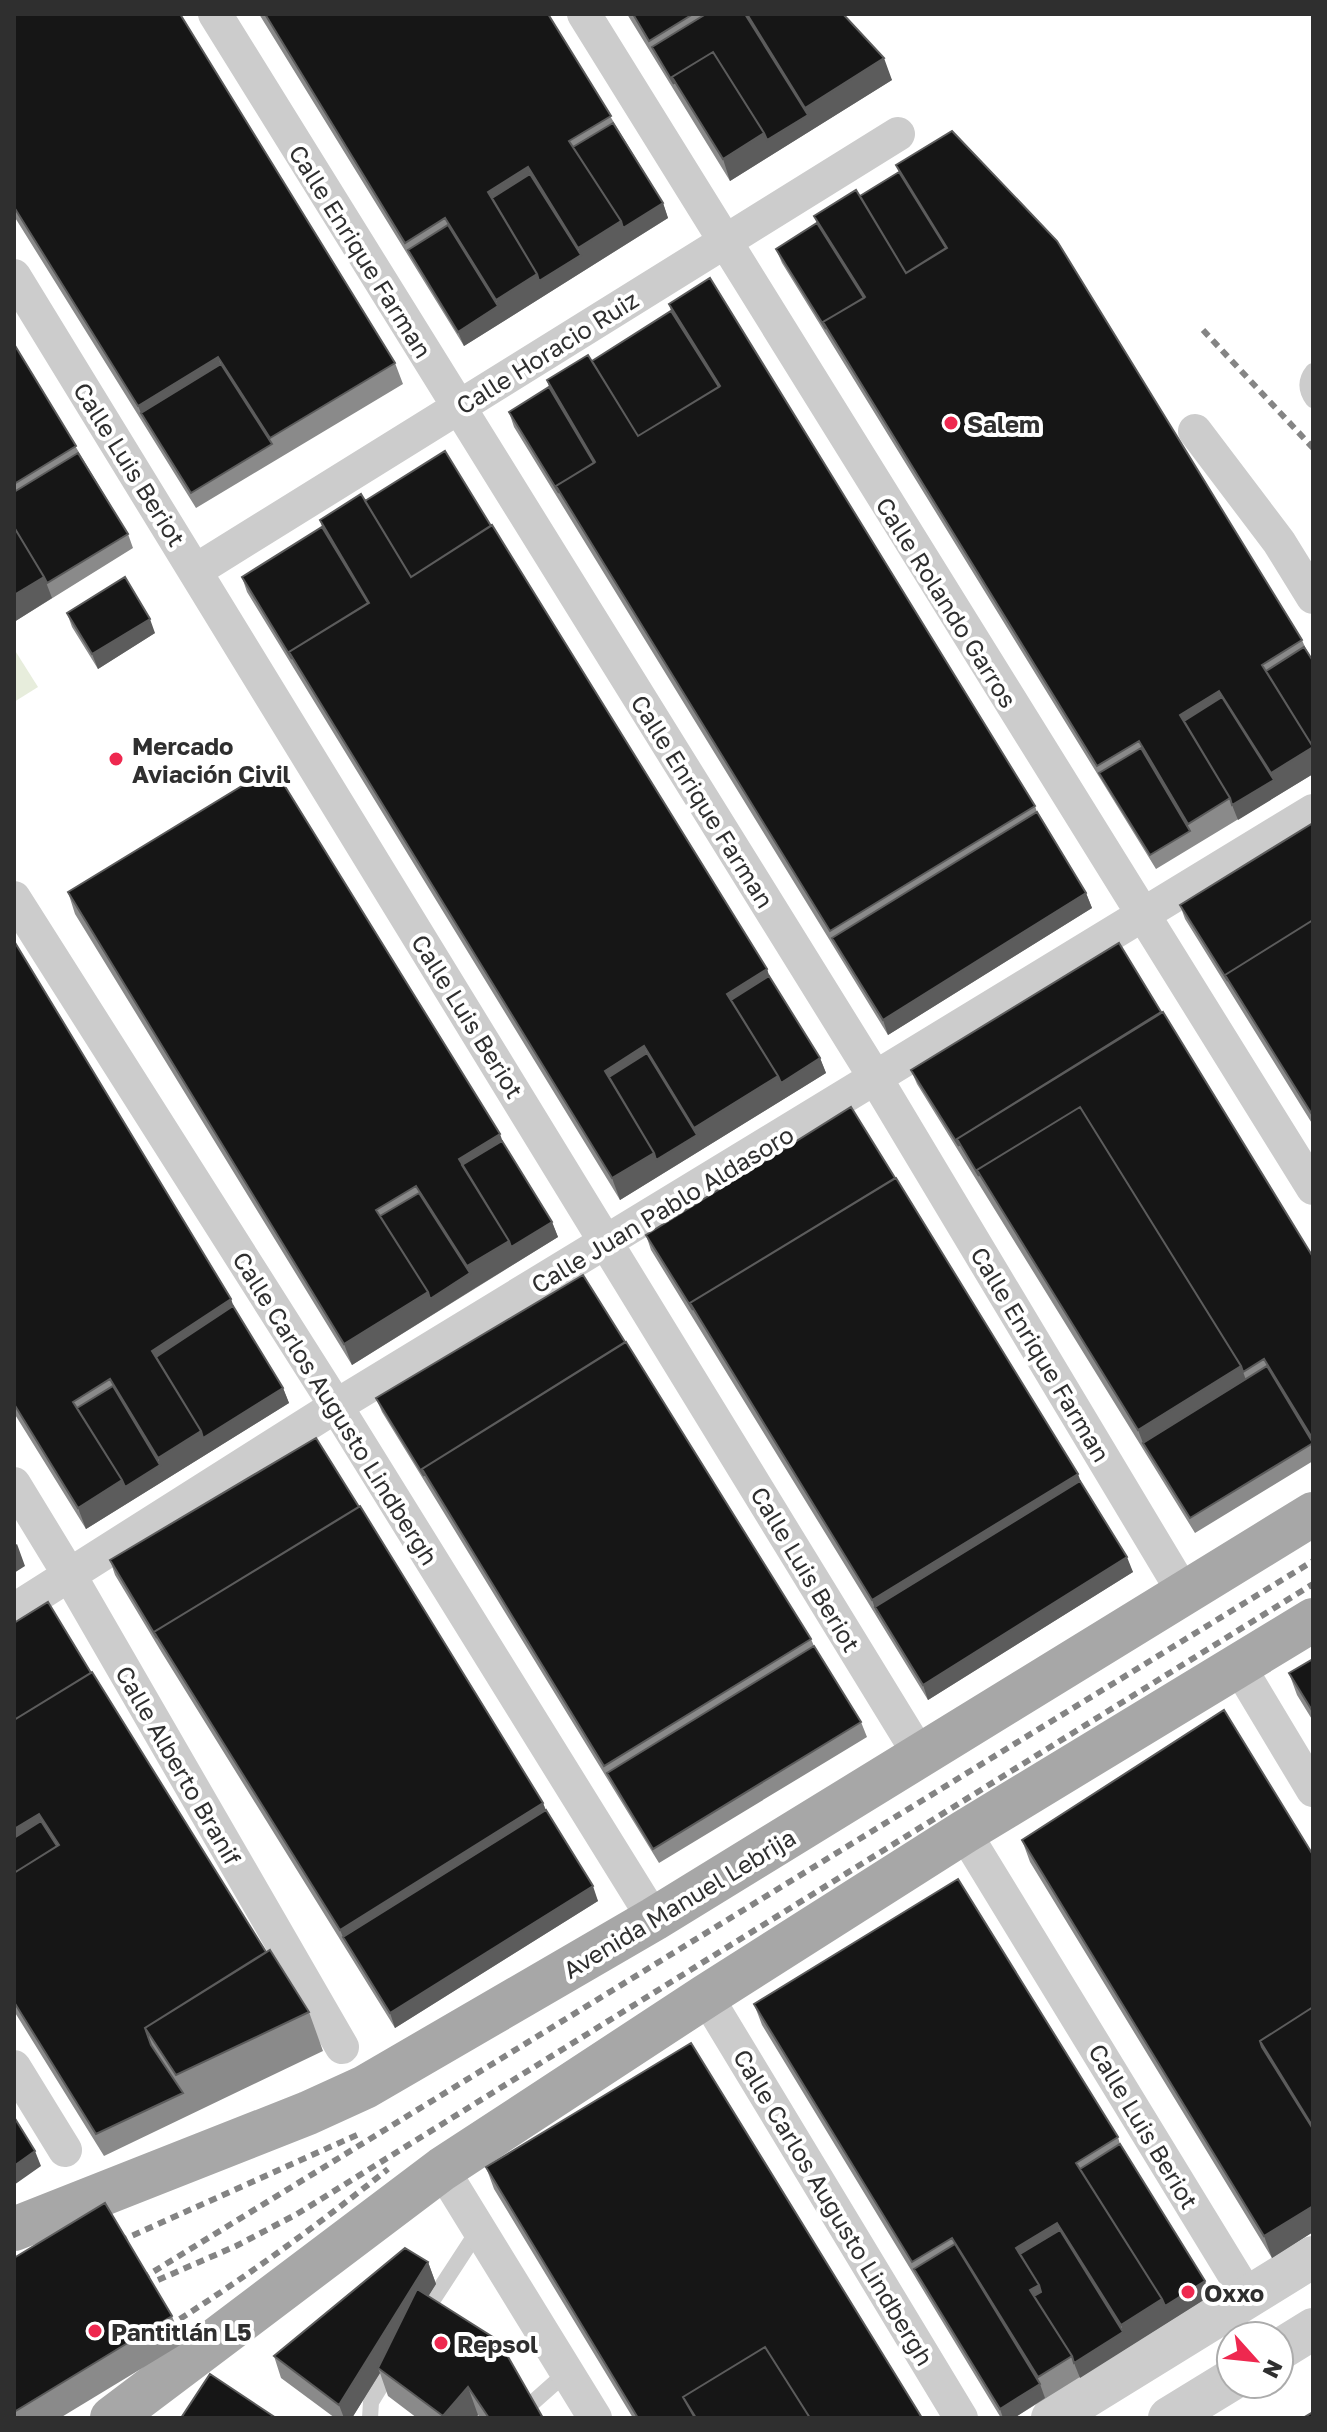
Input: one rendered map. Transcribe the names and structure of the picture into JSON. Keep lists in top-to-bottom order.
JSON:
{
  "streets": {
    "main road": ["Avenida Manuel Lebrija"],
    "street": [
      "Calle Enrique Farman",
      "Calle Horacio Ruiz",
      "Calle Luis Beriot",
      "Calle Rolando Garros",
      "Calle Juan Pablo Aldasoro",
      "Calle Carlos Augusto Lindbergh",
      "Calle Alberto Branif"
    ]
  },
  "crossings": [
    ["Calle Enrique Farman", "Calle Horacio Ruiz"],
    ["Calle Enrique Farman", "Calle Juan Pablo Aldasoro"],
    ["Calle Enrique Farman", "Avenida Manuel Lebrija"],
    ["Calle Horacio Ruiz", "Calle Luis Beriot"],
    ["Calle Horacio Ruiz", "Calle Rolando Garros"],
    ["Calle Luis Beriot", "Calle Juan Pablo Aldasoro"],
    ["Calle Luis Beriot", "Avenida Manuel Lebrija"],
    ["Calle Rolando Garros", "Calle Juan Pablo Aldasoro"],
    ["Calle Juan Pablo Aldasoro", "Calle Carlos Augusto Lindbergh"],
    ["Calle Juan Pablo Aldasoro", "Calle Alberto Branif"],
    ["Calle Carlos Augusto Lindbergh", "Avenida Manuel Lebrija"]
  ],
  "places": [
    "Salem",
    "Mercado Aviación Civil",
    "Oxxo",
    "Pantitlán L5",
    "Repsol"
  ],
  "north": "bottom right"
}
